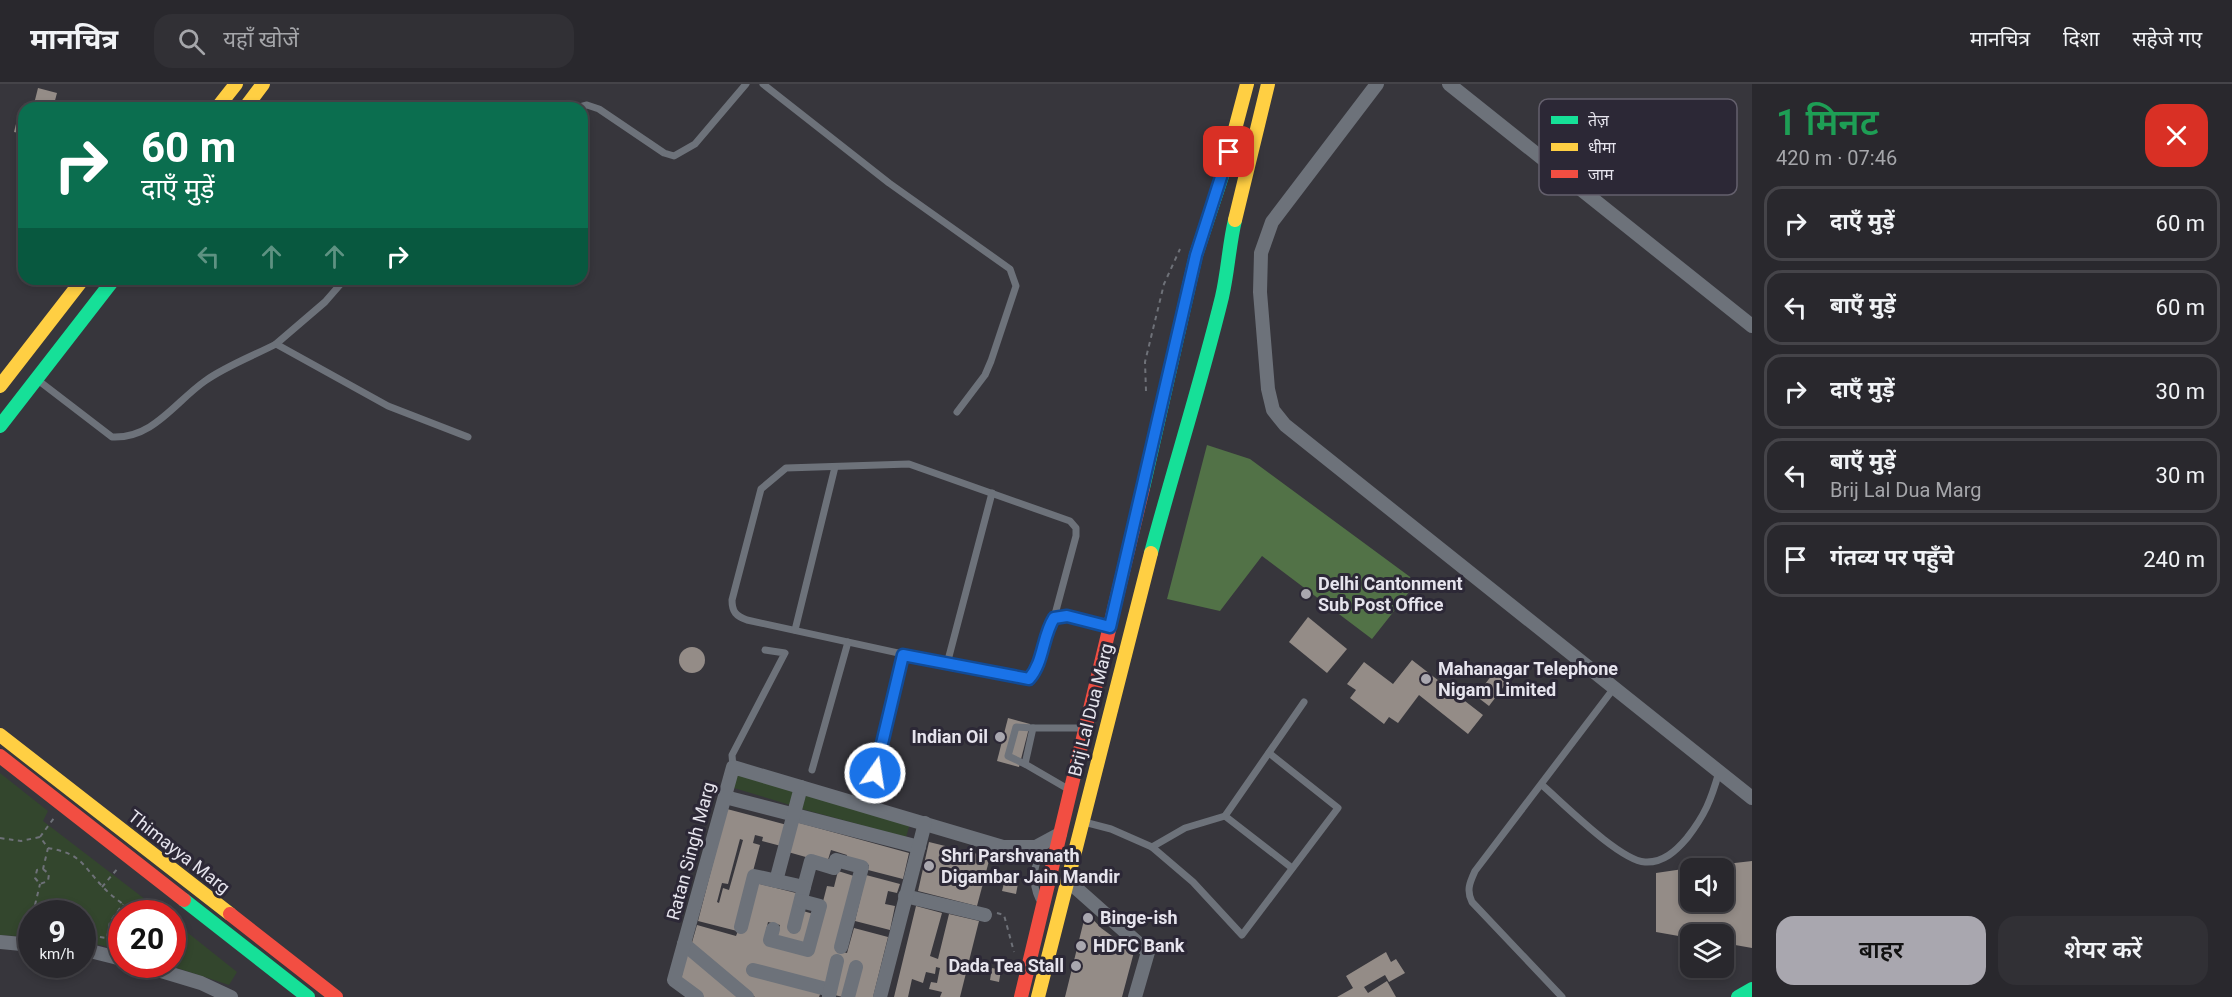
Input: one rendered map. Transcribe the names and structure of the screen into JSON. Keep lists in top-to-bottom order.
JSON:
{
  "streets": {
    "street": ["Brij Lal Dua Marg", "Ratan Singh Marg", "Thimayya Marg"]
  },
  "places": [
    "Delhi Cantonment Sub Post Office",
    "Mahanagar Telephone Nigam Limited",
    "Indian Oil",
    "Shri Parshvanath Digambar Jain Mandir",
    "Binge-ish",
    "HDFC Bank",
    "Dada Tea Stall"
  ],
  "legend": ["तेज़", "धीमा", "जाम"],
  "page": {
    "header": "मानचित्र",
    "search": "यहाँ खोजें",
    "nav": ["मानचित्र", "दिशा", "सहेजे गए"],
    "heading": ["1 मिनट", "420 m · 07:46"],
    "turn": ["60 m", "दाएँ मुड़ें"],
    "list": [
      {
        "name": "दाएँ मुड़ें",
        "value": "60 m"
      },
      {
        "name": "बाएँ मुड़ें",
        "value": "60 m"
      },
      {
        "name": "दाएँ मुड़ें",
        "value": "30 m"
      },
      {
        "name": "बाएँ मुड़ें",
        "note": "Brij Lal Dua Marg",
        "value": "30 m"
      },
      {
        "name": "गंतव्य पर पहुँचे",
        "value": "240 m"
      }
    ],
    "speed": "9 km/h",
    "limit": "20",
    "buttons": ["बाहर", "शेयर करें"]
  }
}
